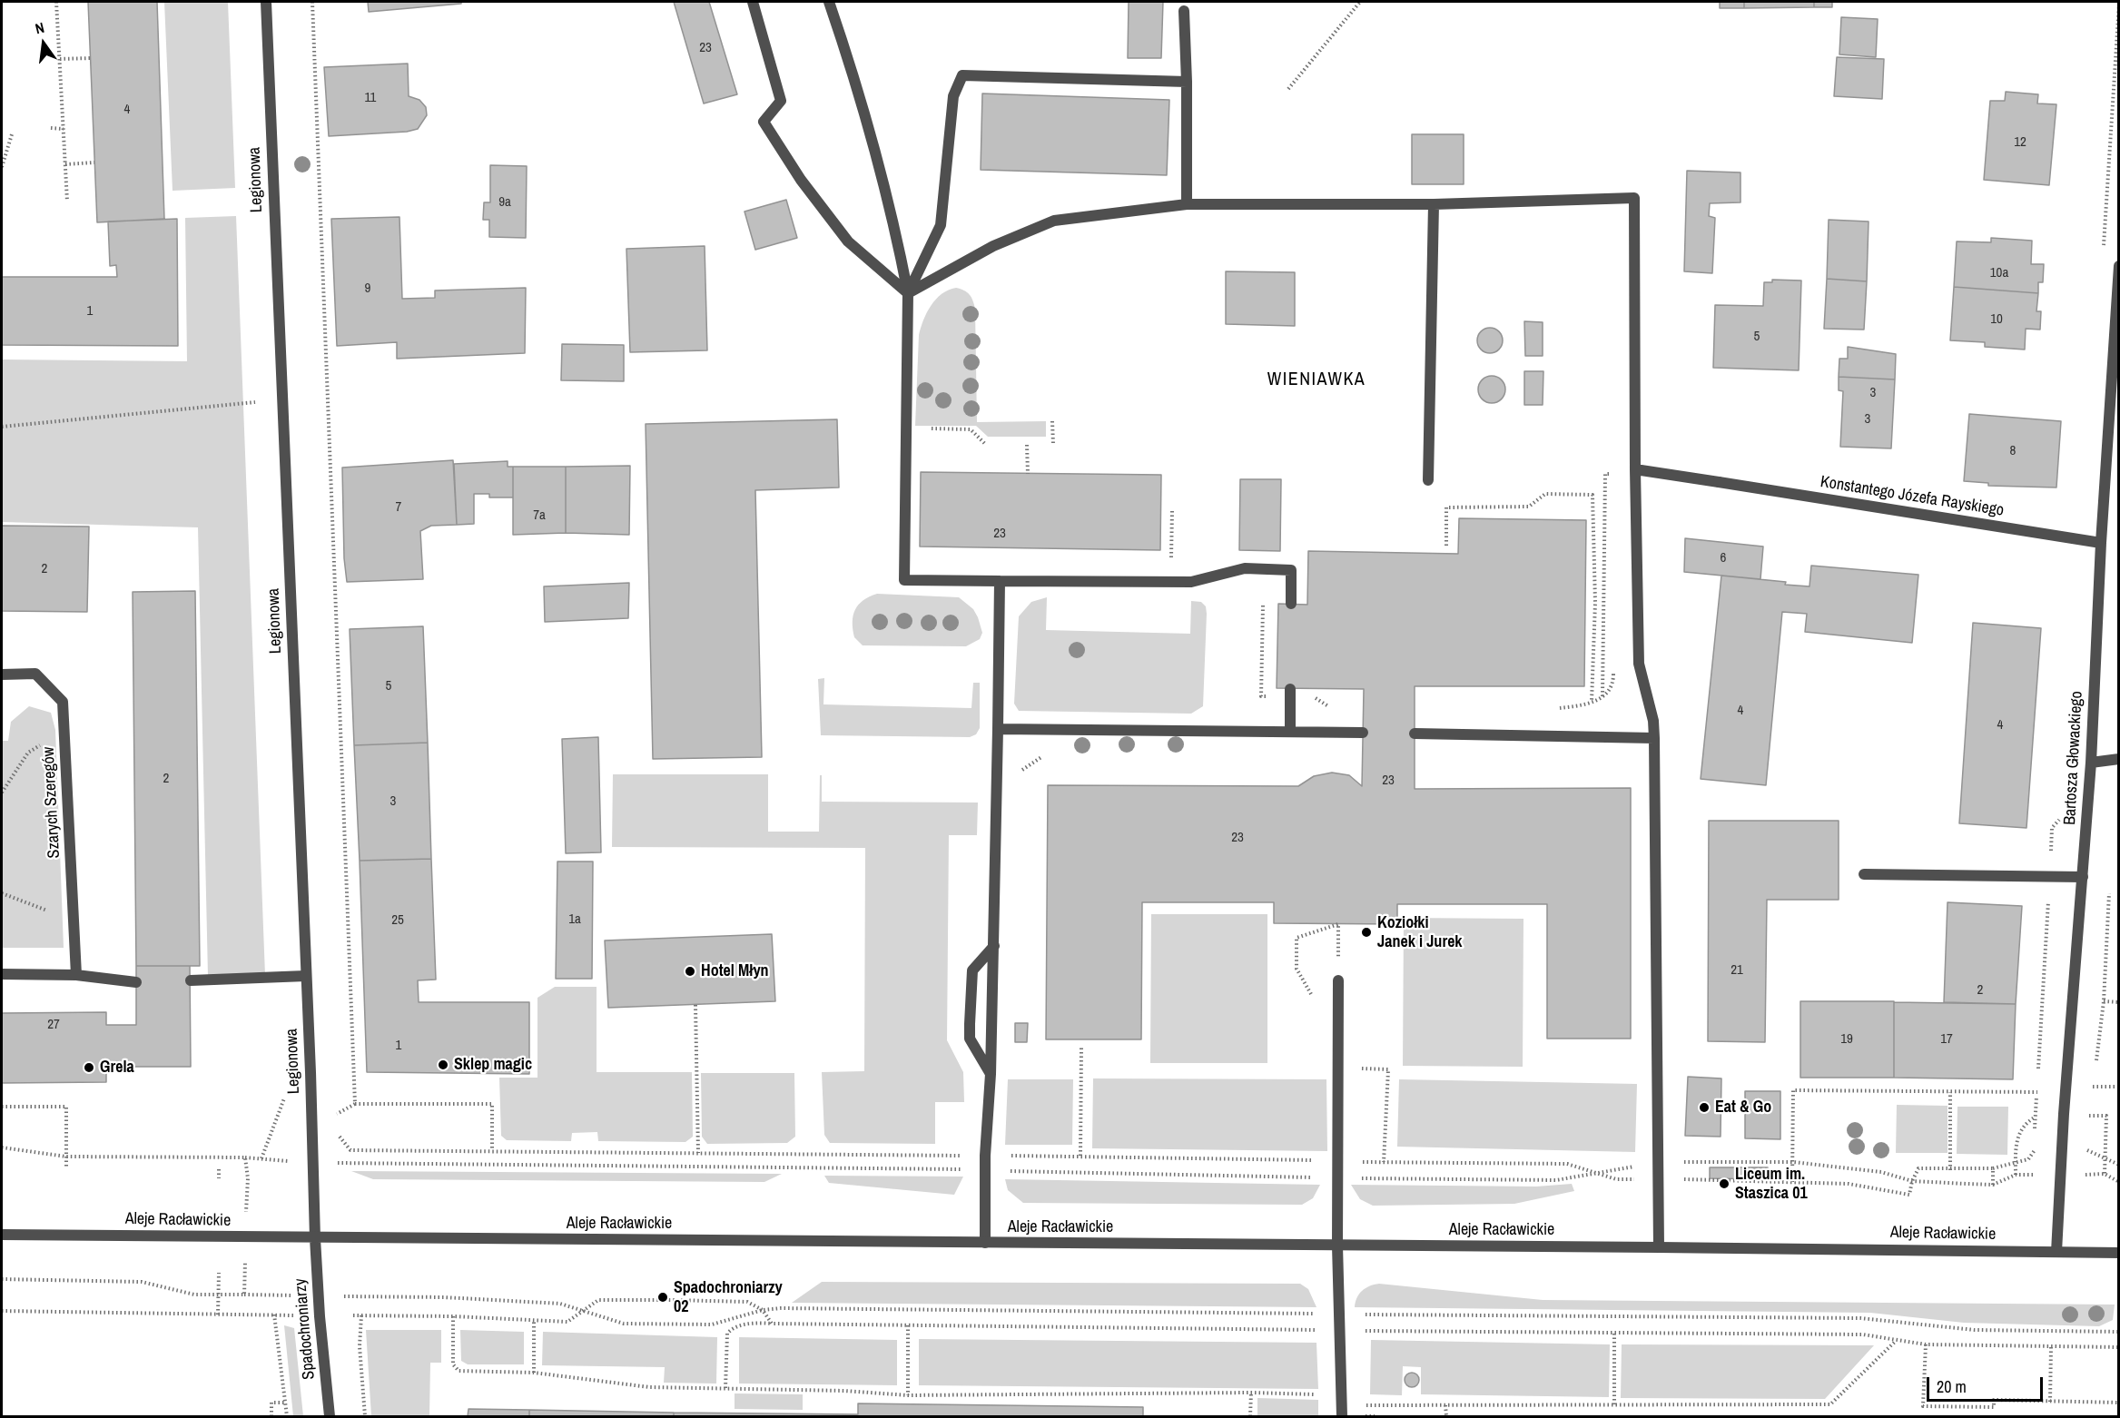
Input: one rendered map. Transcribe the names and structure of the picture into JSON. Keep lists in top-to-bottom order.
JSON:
{
  "streets": {
    "street": [
      "Legionowa",
      "Konstantego Józefa Rayskiego",
      "Bartosza Głowackiego",
      "Szarych Szeregów",
      "Aleje Racławickie",
      "Spadochroniarzy"
    ]
  },
  "crossings": [
    ["Legionowa", "Aleje Racławickie"],
    ["Legionowa", "Spadochroniarzy"],
    ["Konstantego Józefa Rayskiego", "Bartosza Głowackiego"],
    ["Bartosza Głowackiego", "Aleje Racławickie"],
    ["Aleje Racławickie", "Spadochroniarzy"]
  ],
  "districts": ["WIENIAWKA"],
  "places": [
    "Koziołki Janek i Jurek",
    "Hotel Młyn",
    "Sklep magic",
    "Grela",
    "Eat & Go",
    "Liceum im. Staszica 01",
    "Spadochroniarzy 02"
  ],
  "house_numbers": [
    "23",
    "11",
    "4",
    "12",
    "9a",
    "10a",
    "9",
    "1",
    "10",
    "5",
    "3",
    "3",
    "8",
    "7",
    "7a",
    "23",
    "6",
    "2",
    "5",
    "4",
    "4",
    "2",
    "23",
    "3",
    "23",
    "1a",
    "25",
    "21",
    "2",
    "27",
    "19",
    "17",
    "1"
  ],
  "scale_bar": "20 m",
  "north": "top"
}
